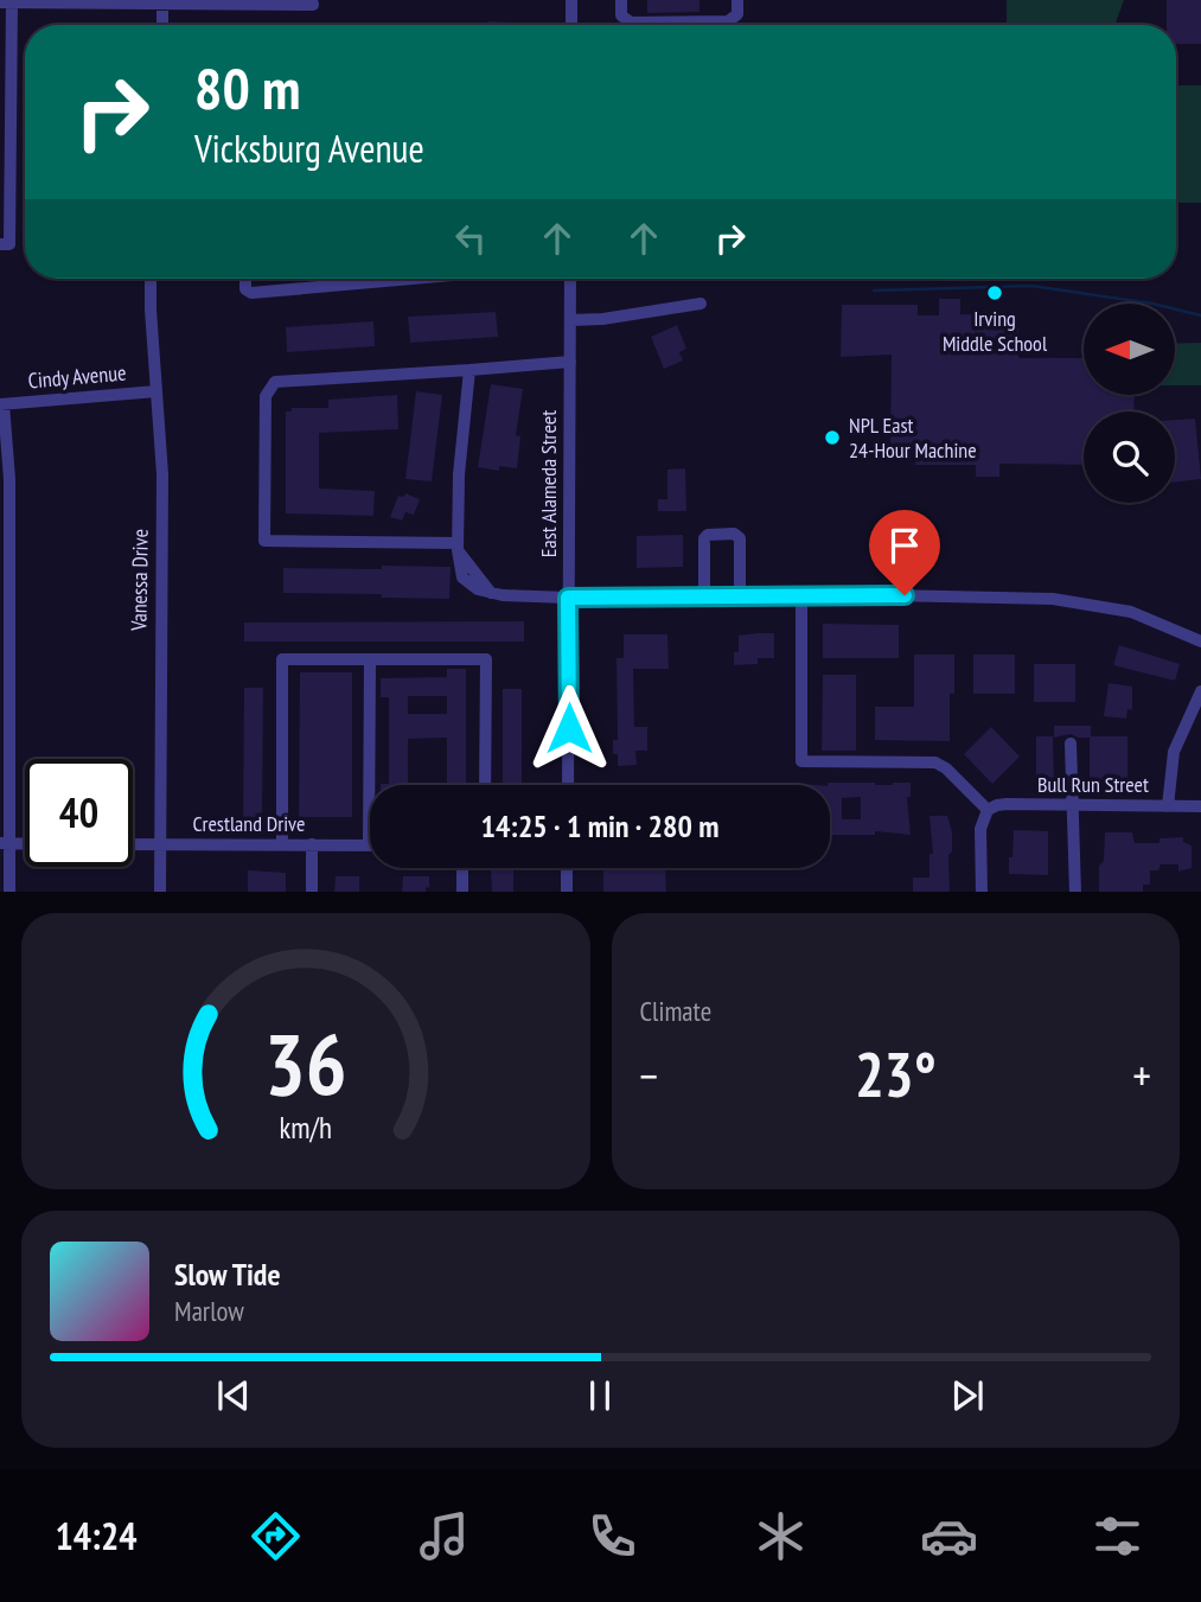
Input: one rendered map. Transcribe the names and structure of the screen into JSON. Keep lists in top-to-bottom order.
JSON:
{
  "streets": {
    "street": [
      "Cindy Avenue",
      "East Alameda Street",
      "Vanessa Drive",
      "Bull Run Street",
      "Crestland Drive"
    ]
  },
  "crossings": [
    ["Cindy Avenue", "Vanessa Drive"],
    ["Vanessa Drive", "Crestland Drive"]
  ],
  "places": ["Irving Middle School", "NPL East 24-Hour Machine"],
  "north": "left",
  "page": {
    "turn": ["80 m", "Vicksburg Avenue"],
    "limit": "40",
    "trip": "14:25 · 1 min · 280 m",
    "tile": "Climate",
    "heat": ["−", "23°", "+"],
    "song": ["Slow Tide", "Marlow"],
    "tabs": "14:24",
    "gauge": ["36", "km/h"]
  }
}
